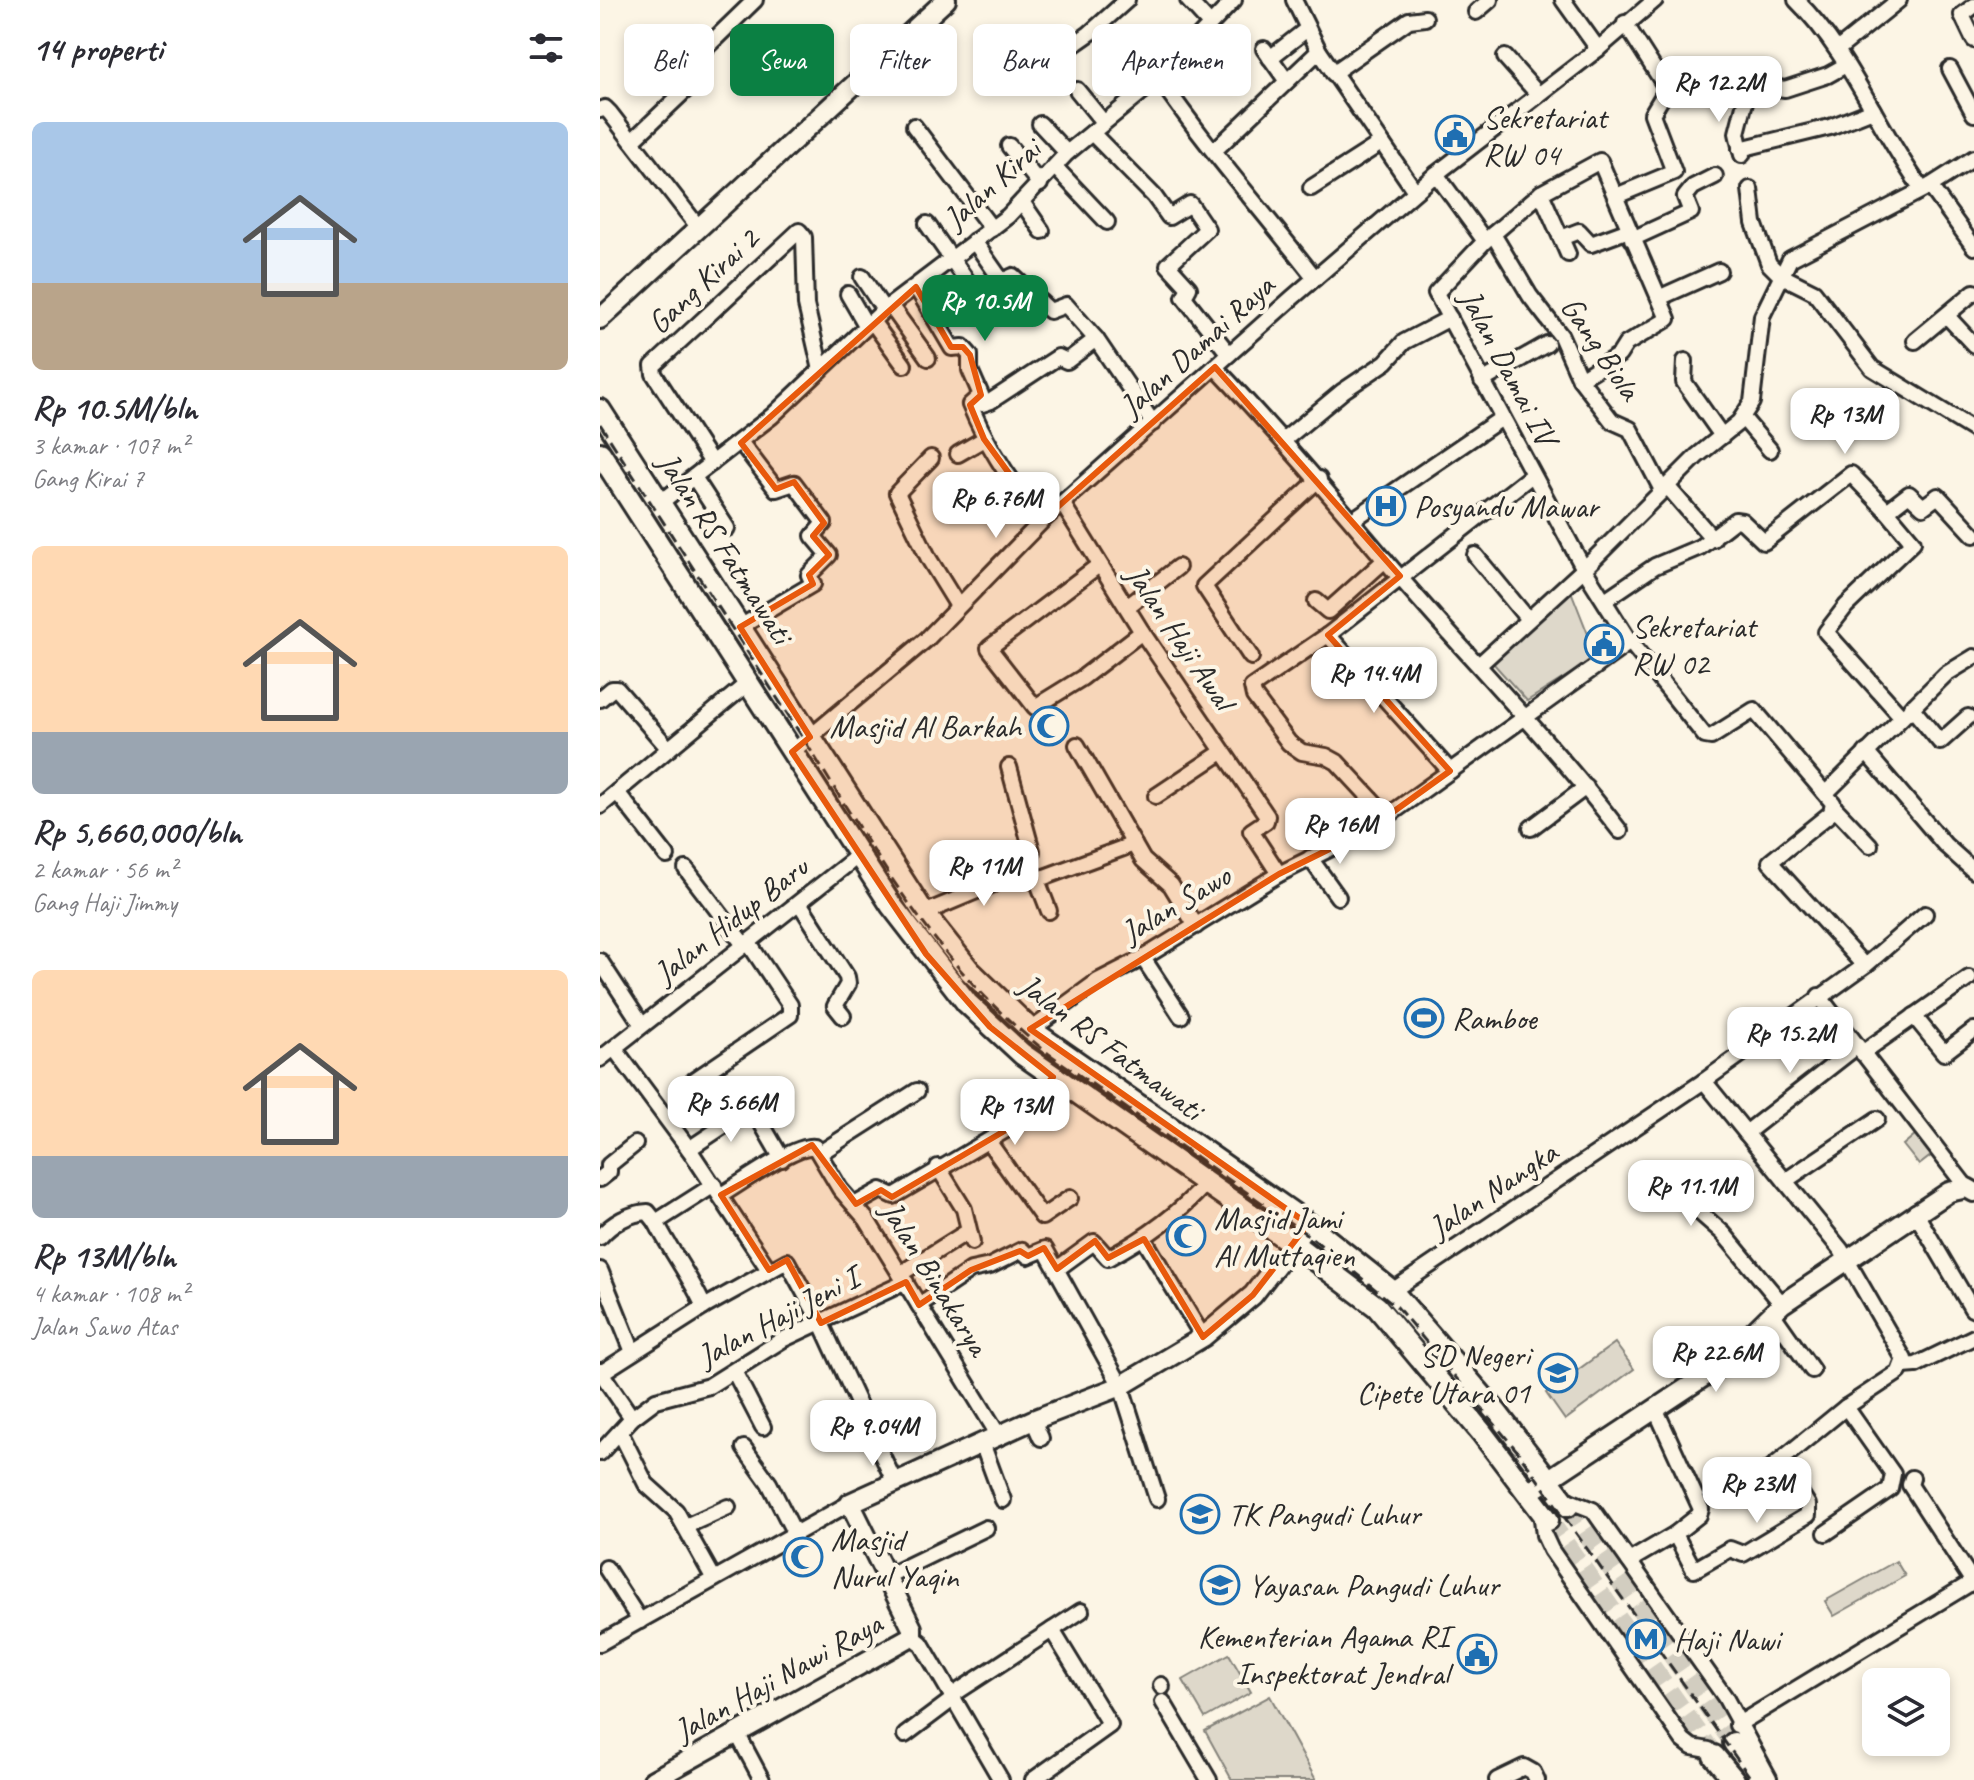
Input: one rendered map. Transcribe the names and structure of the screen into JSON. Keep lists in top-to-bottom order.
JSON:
{
  "streets": {
    "main road": ["Jalan RS Fatmawati"],
    "street": [
      "Jalan Kirai",
      "Gang Kirai 2",
      "Jalan Damai Raya",
      "Gang Biola",
      "Jalan Damai IV",
      "Jalan Haji Awal",
      "Jalan Sawo",
      "Jalan Hidup Baru",
      "Jalan Nangka",
      "Jalan Binakarya",
      "Jalan Haji Jeni I",
      "Jalan Haji Nawi Raya"
    ]
  },
  "crossings": [
    ["Jalan Kirai", "Gang Kirai 2"],
    ["Jalan Kirai", "Jalan RS Fatmawati"],
    ["Jalan Damai Raya", "Jalan Damai IV"],
    ["Jalan Damai Raya", "Jalan RS Fatmawati"],
    ["Jalan Damai Raya", "Jalan Haji Awal"],
    ["Gang Biola", "Jalan Damai IV"],
    ["Jalan Damai IV", "Jalan Sawo"],
    ["Jalan RS Fatmawati", "Jalan Sawo"],
    ["Jalan RS Fatmawati", "Jalan Hidup Baru"],
    ["Jalan RS Fatmawati", "Jalan Nangka"],
    ["Jalan Haji Awal", "Jalan Sawo"],
    ["Jalan Binakarya", "Jalan Haji Jeni I"]
  ],
  "places": {
    "public building": ["Sekretariat RW 04", "Sekretariat RW 02", "Kementerian Agama RI Inspektorat Jendral"],
    "hospital": ["Posyandu Mawar"],
    "mosque": ["Masjid Al Barkah", "Masjid Jami Al Muttaqien", "Masjid Nurul Yaqin"],
    "sports": ["Ramboe"],
    "school or university": ["SD Negeri Cipete Utara 01", "TK Pangudi Luhur", "Yayasan Pangudi Luhur"],
    "metro station": ["Haji Nawi"]
  },
  "page": {
    "heading": "14 properti",
    "chip": [
      "Beli",
      "Sewa",
      "Filter",
      "Baru",
      "Apartemen"
    ],
    "price": [
      "Rp 12.2M",
      "Rp 10.5M",
      "Rp 13M",
      "Rp 6.76M",
      "Rp 14.4M",
      "Rp 16M",
      "Rp 11M",
      "Rp 15.2M",
      "Rp 5.66M",
      "Rp 13M",
      "Rp 11.1M",
      "Rp 22.6M",
      "Rp 9.04M",
      "Rp 23M"
    ],
    "list": [
      {
        "name": "Rp 10.5M/bln",
        "note": "3 kamar · 107 m² · Gang Kirai 7"
      },
      {
        "name": "Rp 5,660,000/bln",
        "note": "2 kamar · 56 m² · Gang Haji Jimmy"
      },
      {
        "name": "Rp 13M/bln",
        "note": "4 kamar · 108 m² · Jalan Sawo Atas"
      }
    ]
  }
}
